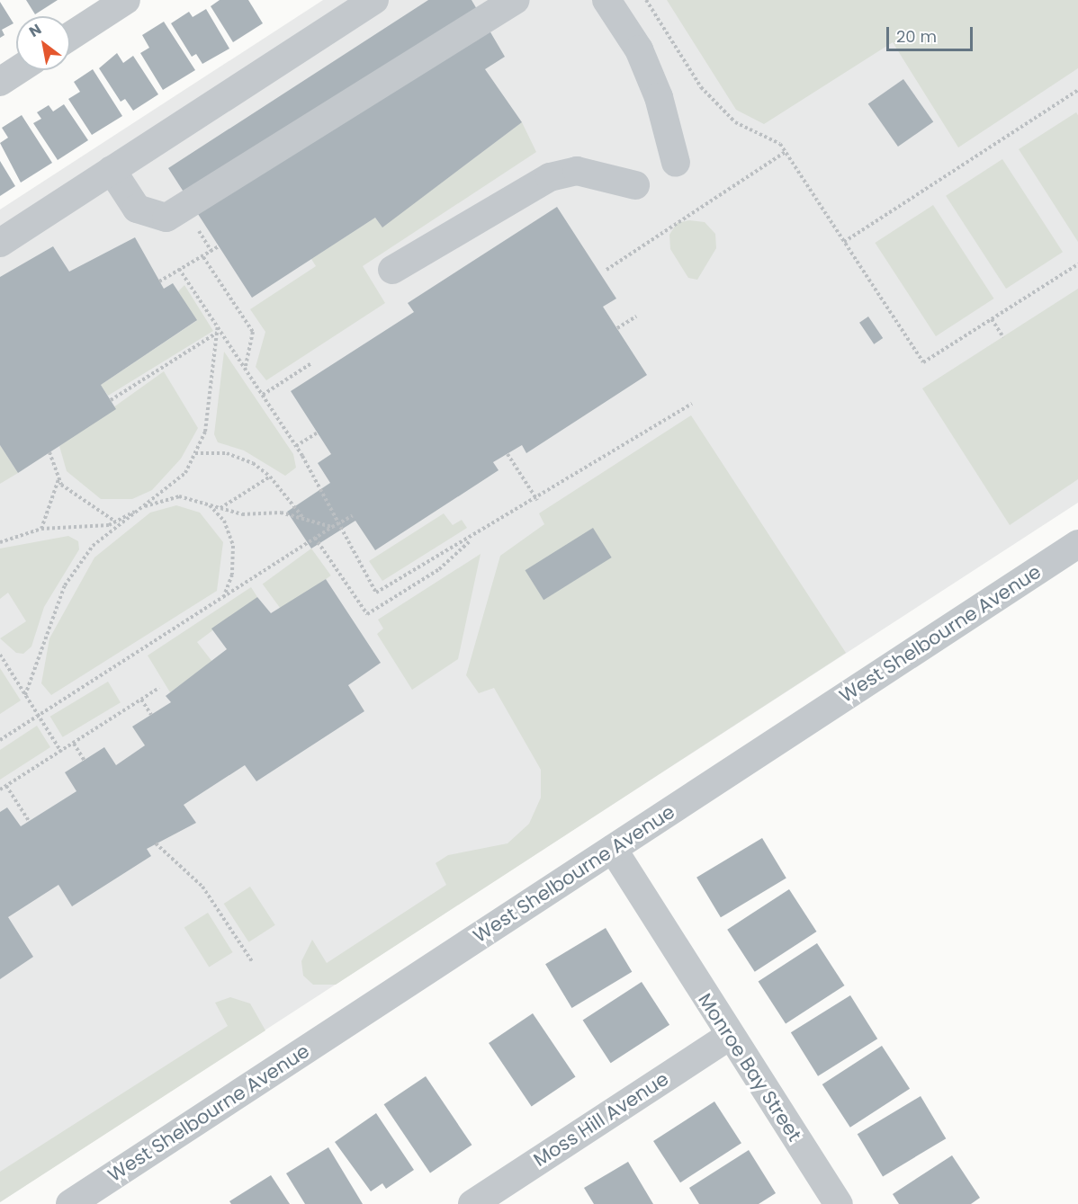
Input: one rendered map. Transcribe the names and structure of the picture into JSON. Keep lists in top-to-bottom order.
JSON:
{
  "streets": {
    "street": ["West Shelbourne Avenue", "Monroe Bay Street", "Moss Hill Avenue"]
  },
  "crossings": [
    ["West Shelbourne Avenue", "Monroe Bay Street"],
    ["Monroe Bay Street", "Moss Hill Avenue"]
  ],
  "scale_bar": "20 m",
  "north": "top left"
}
